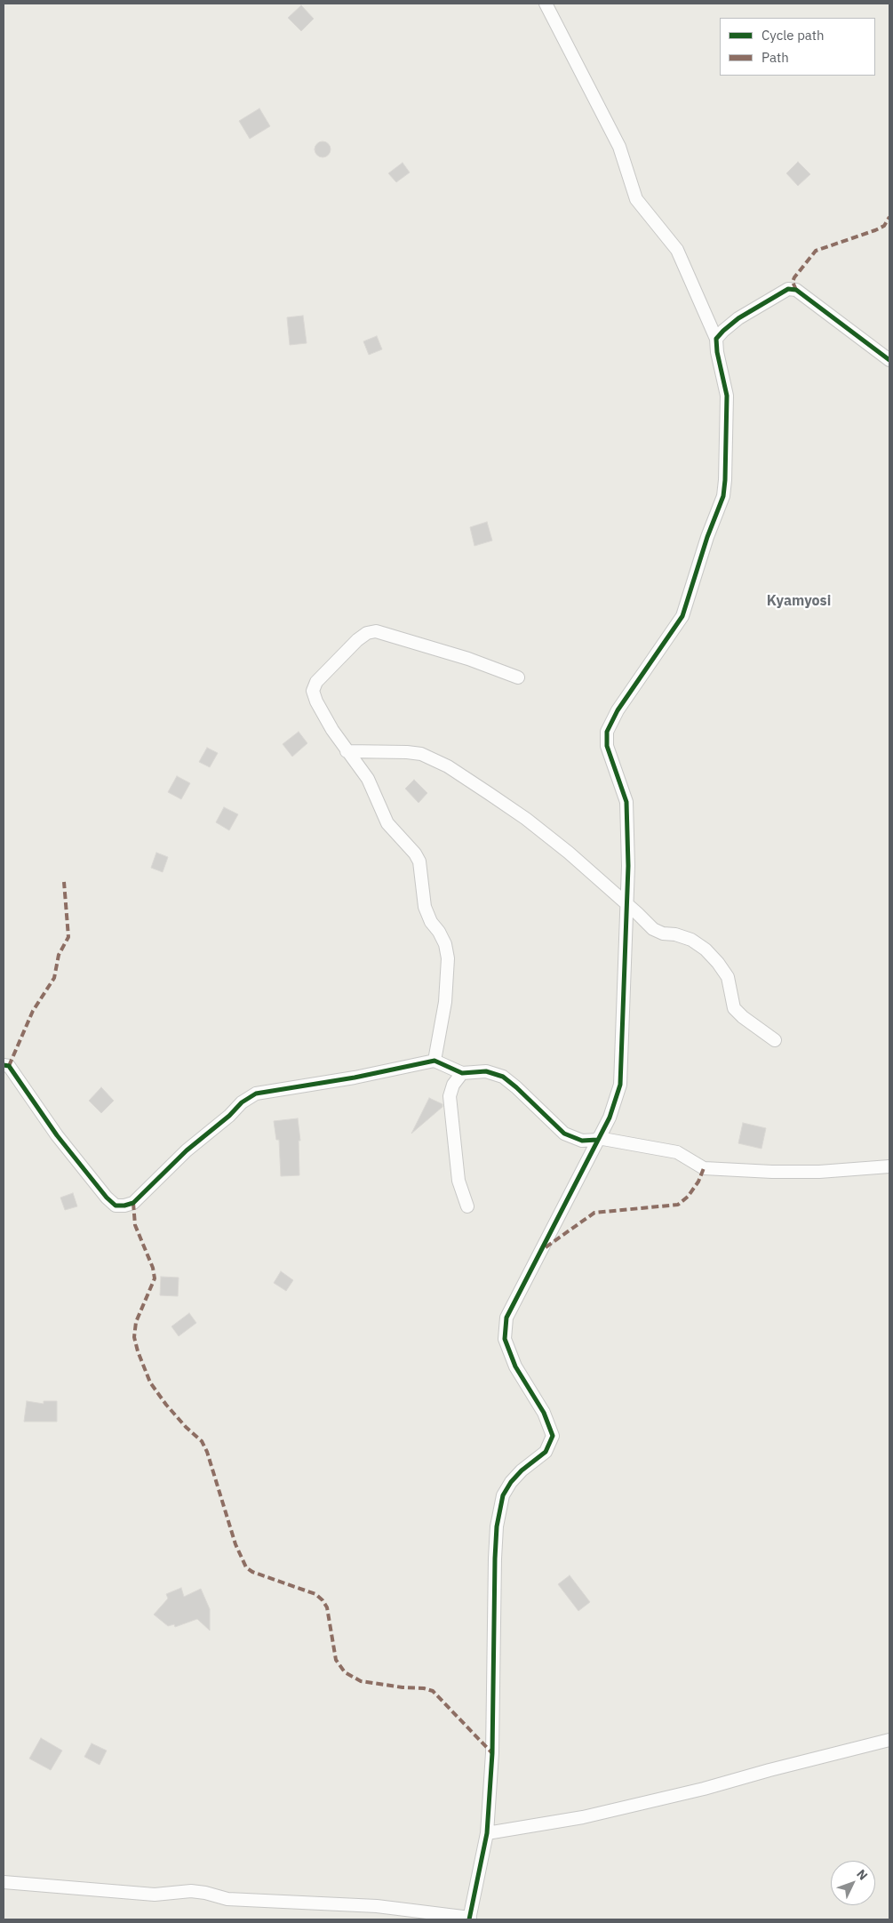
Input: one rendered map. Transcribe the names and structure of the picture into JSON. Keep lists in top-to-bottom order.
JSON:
{
  "districts": ["Kyamyosi"],
  "legend": ["Cycle path", "Path"],
  "north": "top right"
}
